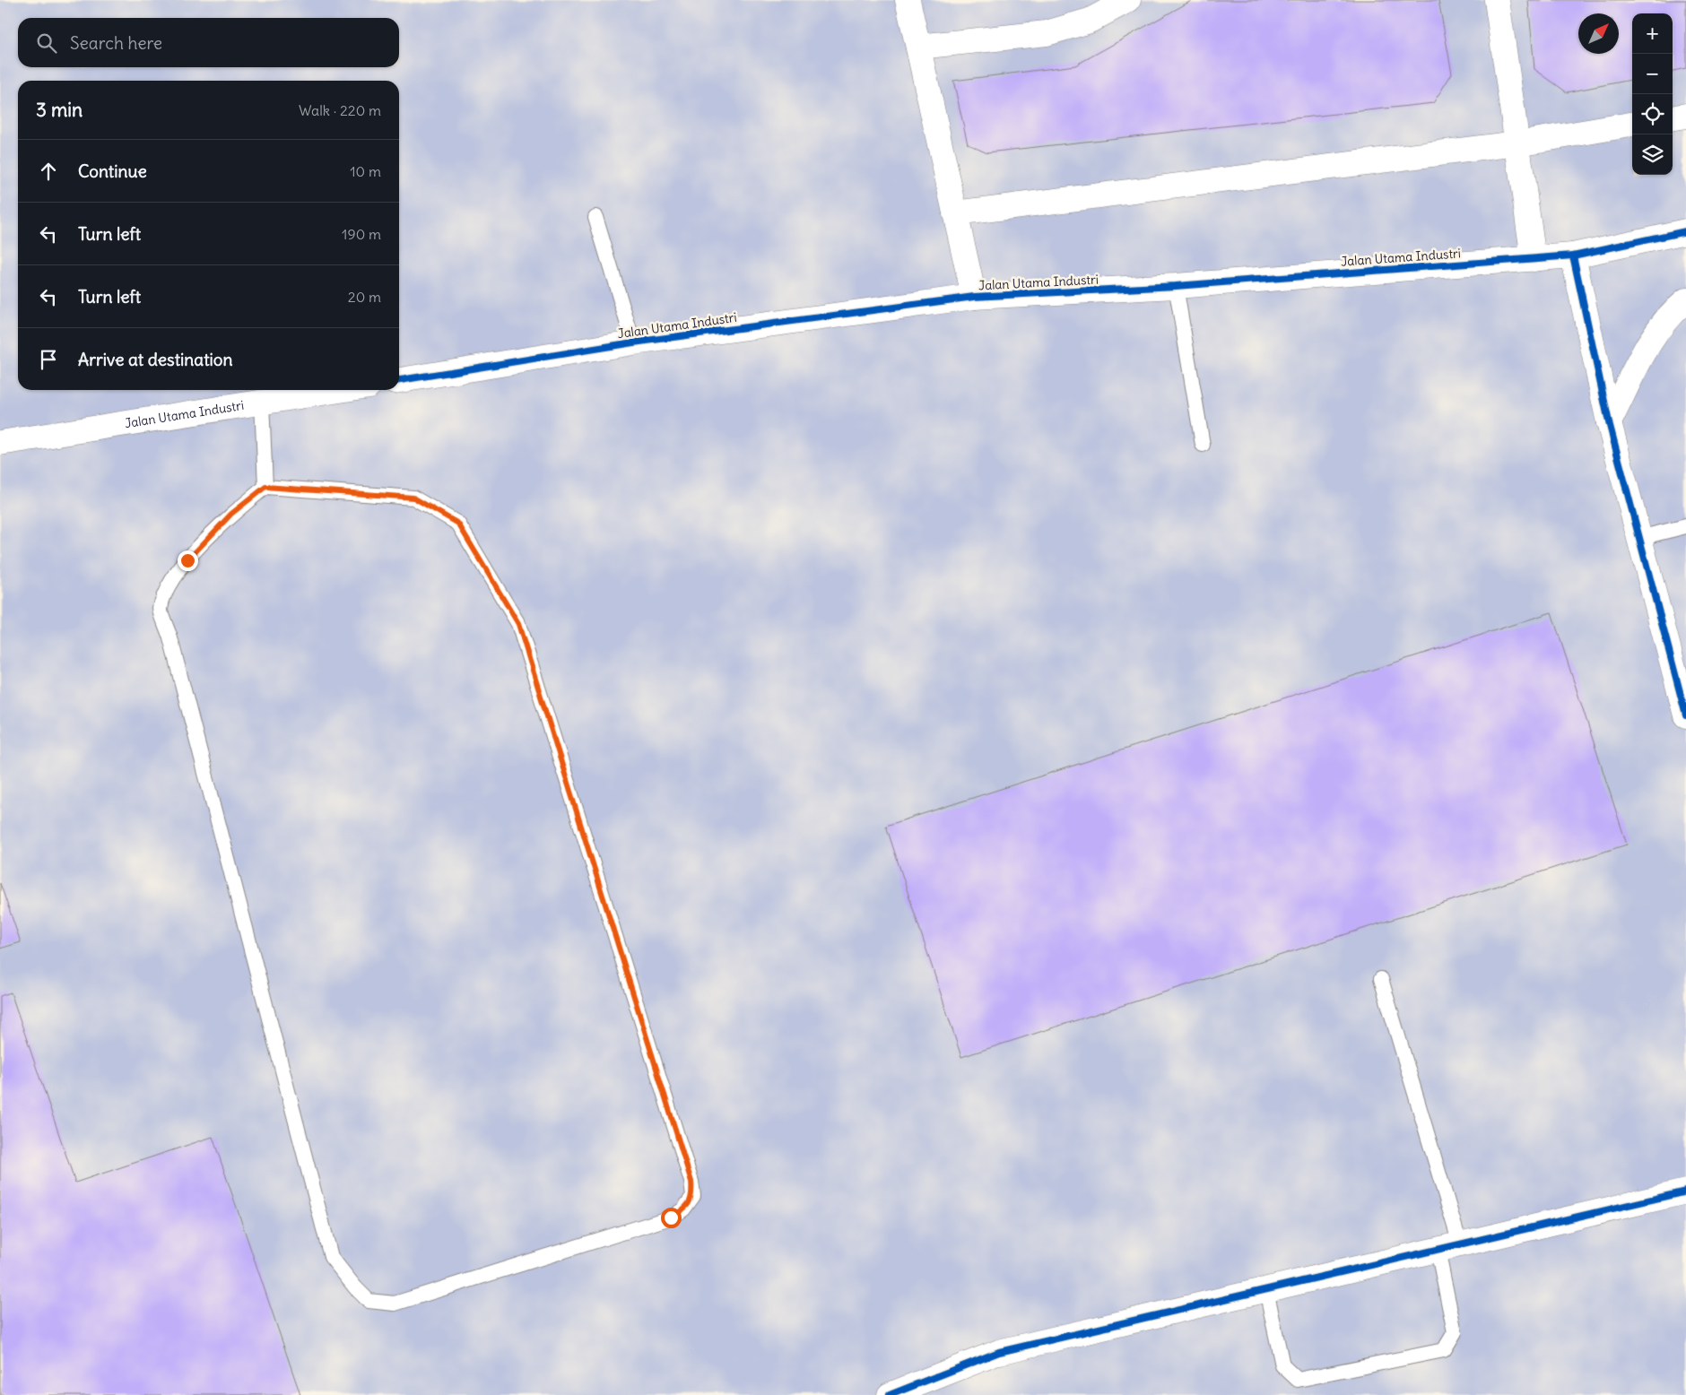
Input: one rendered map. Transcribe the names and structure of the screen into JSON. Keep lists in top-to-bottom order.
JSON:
{
  "streets": {
    "street": ["Jalan Utama Industri"]
  },
  "north": "top right",
  "page": {
    "map_buttons": ["+", "−"],
    "search": "Search here",
    "heading": ["3 min", "Walk · 220 m"],
    "list": [
      ["Continue", "10 m"],
      ["Turn left", "190 m"],
      ["Turn left", "20 m"],
      "Arrive at destination"
    ]
  }
}
